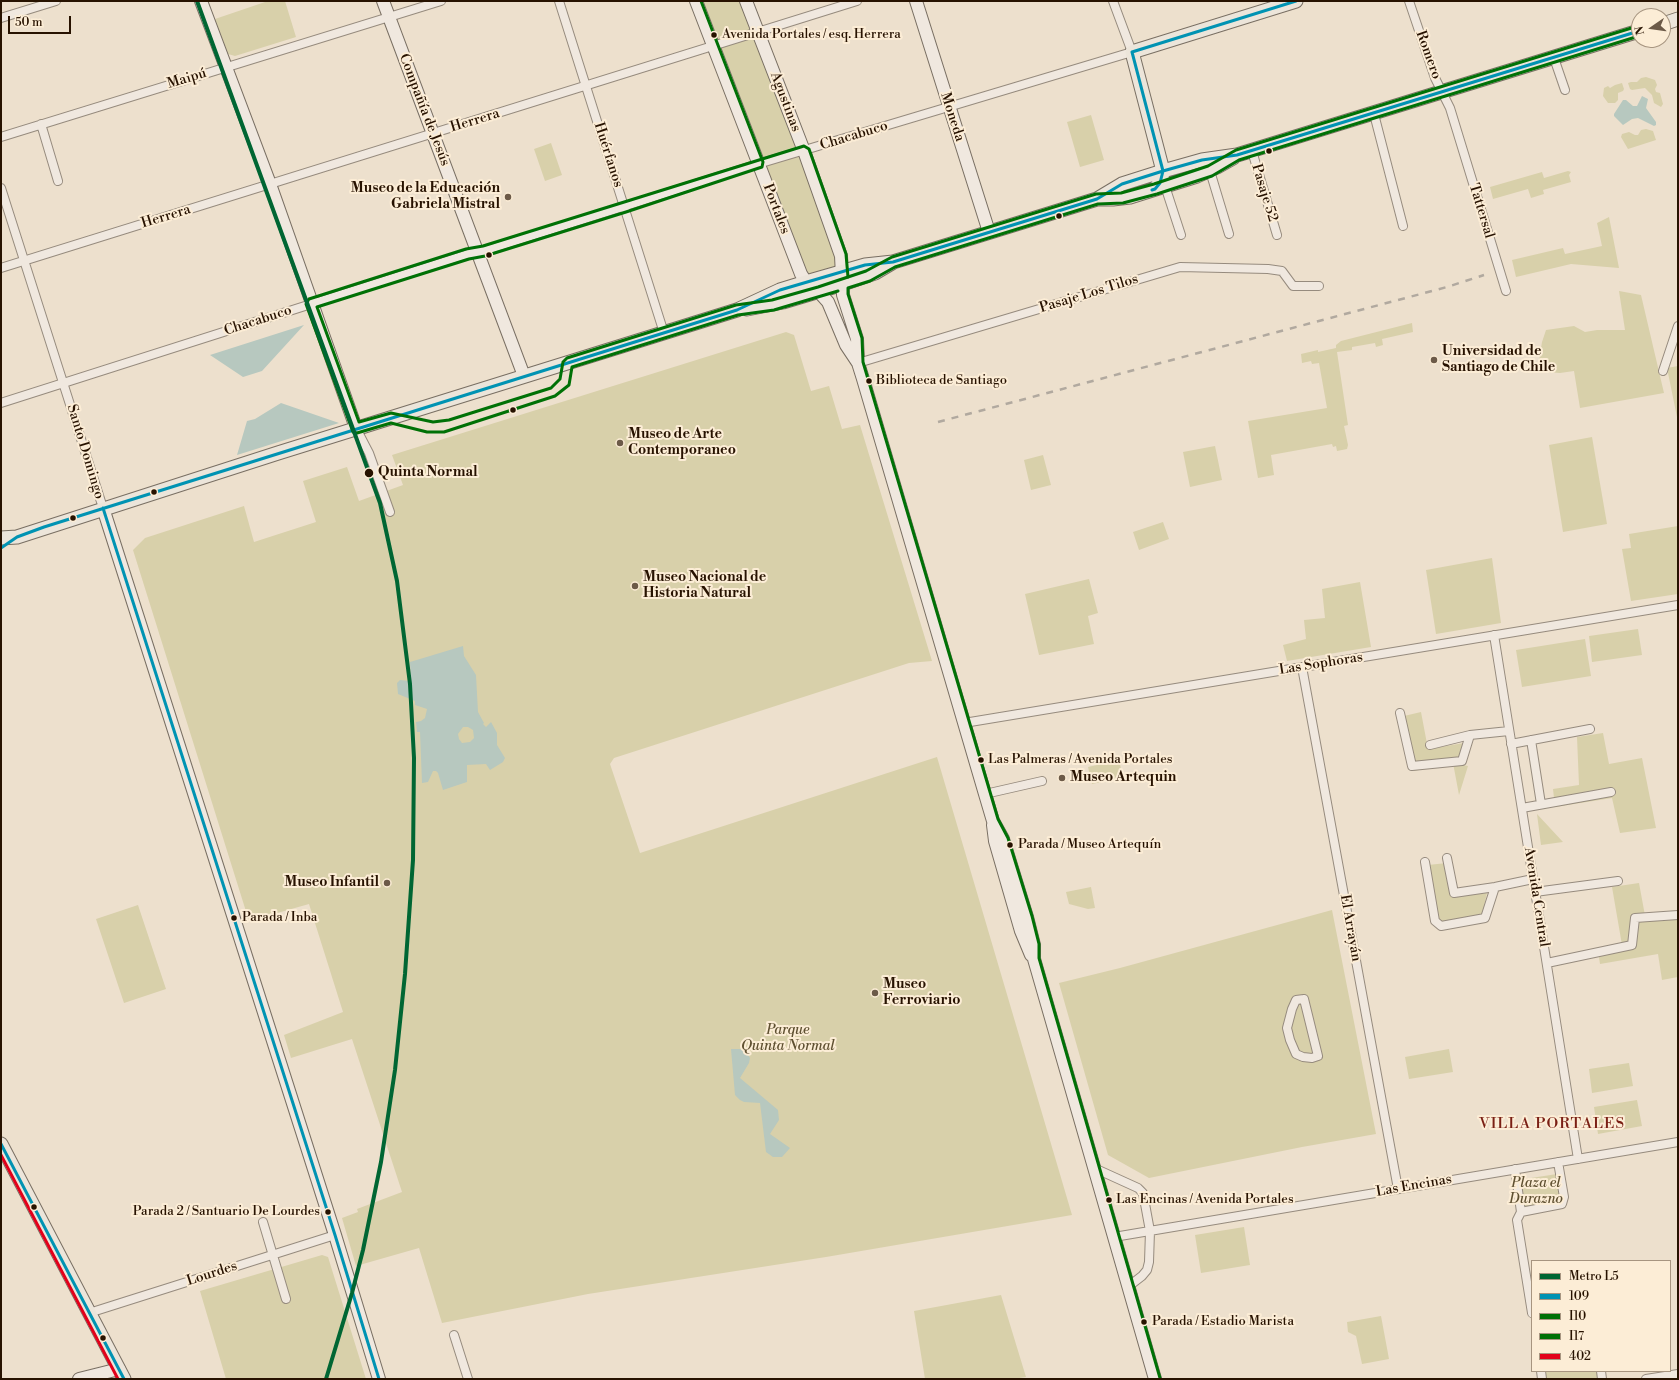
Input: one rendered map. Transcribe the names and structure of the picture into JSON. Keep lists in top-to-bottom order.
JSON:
{
  "streets": {
    "main road": [
      "Agustinas",
      "Compañía de Jesús",
      "Moneda",
      "Chacabuco",
      "Portales",
      "Santo Domingo"
    ],
    "street": [
      "Romero",
      "Maipú",
      "Herrera",
      "Huérfanos",
      "Pasaje 52",
      "Tattersal",
      "Pasaje Los Tilos",
      "Las Sophoras",
      "Avenida Central",
      "El Arrayán",
      "Las Encinas",
      "Lourdes"
    ]
  },
  "crossings": [
    ["Romero", "Tattersal"],
    ["Maipú", "Compañía de Jesús"],
    ["Agustinas", "Herrera"],
    ["Agustinas", "Chacabuco"],
    ["Agustinas", "Pasaje Los Tilos"],
    ["Compañía de Jesús", "Herrera"],
    ["Compañía de Jesús", "Chacabuco"],
    ["Moneda", "Chacabuco"],
    ["Herrera", "Huérfanos"],
    ["Herrera", "Portales"],
    ["Herrera", "Santo Domingo"],
    ["Chacabuco", "Huérfanos"],
    ["Chacabuco", "Portales"],
    ["Chacabuco", "Santo Domingo"],
    ["Santo Domingo", "Lourdes"],
    ["Las Sophoras", "Avenida Central"],
    ["Las Sophoras", "El Arrayán"],
    ["Avenida Central", "Las Encinas"],
    ["El Arrayán", "Las Encinas"]
  ],
  "districts": ["VILLA PORTALES"],
  "parks": ["Parque Quinta Normal", "Plaza el Durazno"],
  "places": [
    "Avenida Portales / esq. Herrera",
    "Museo de la Educación Gabriela Mistral",
    "Universidad de Santiago de Chile",
    "Biblioteca de Santiago",
    "Museo de Arte Contemporaneo",
    "Quinta Normal",
    "Museo Nacional de Historia Natural",
    "Las Palmeras / Avenida Portales",
    "Museo Artequin",
    "Parada / Museo Artequín",
    "Museo Infantil",
    "Parada / Inba",
    "Museo Ferroviario",
    "Las Encinas / Avenida Portales",
    "Parada 2 / Santuario De Lourdes",
    "Parada / Estadio Marista"
  ],
  "lines": [
    "metro line L5",
    "transit line 109",
    "transit line I17",
    "transit line I10",
    "transit line 402"
  ],
  "legend": [
    "Metro L5",
    "109",
    "I10",
    "I17",
    "402"
  ],
  "scale_bar": "50 m",
  "north": "left"
}
